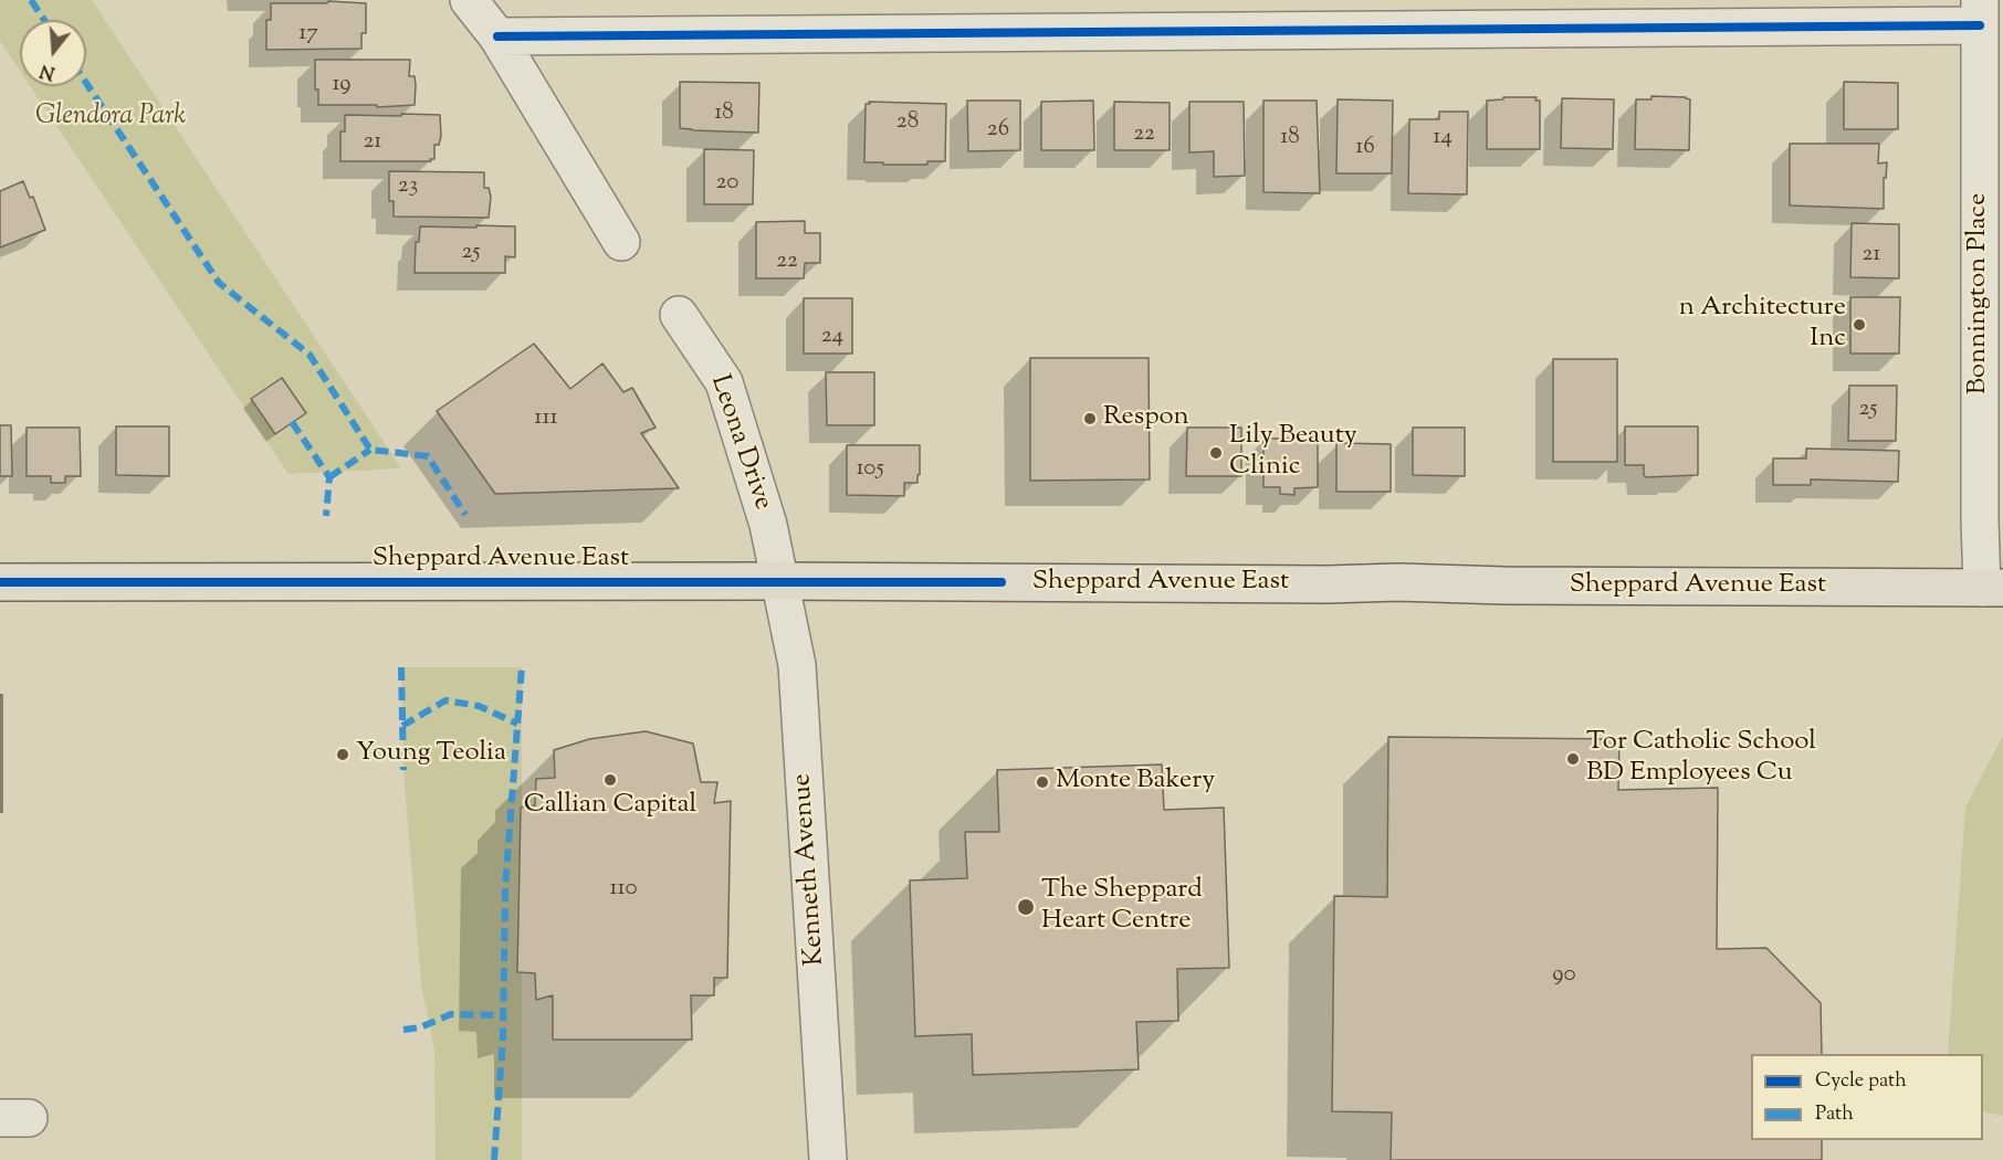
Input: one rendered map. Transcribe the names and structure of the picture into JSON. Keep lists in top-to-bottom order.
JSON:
{
  "streets": {
    "main road": ["Sheppard Avenue East"],
    "street": ["Bonnington Place", "Leona Drive", "Kenneth Avenue"]
  },
  "crossings": [
    ["Bonnington Place", "Sheppard Avenue East"],
    ["Leona Drive", "Sheppard Avenue East"],
    ["Leona Drive", "Kenneth Avenue"],
    ["Sheppard Avenue East", "Kenneth Avenue"]
  ],
  "parks": ["Glendora Park"],
  "places": [
    "n Architecture Inc",
    "Respon",
    "Lily Beauty Clinic",
    "Young Teolia",
    "Tor Catholic School BD Employees Cu",
    "Callian Capital",
    "Monte Bakery",
    "The Sheppard Heart Centre"
  ],
  "house_numbers": [
    "17",
    "19",
    "18",
    "28",
    "26",
    "22",
    "18",
    "14",
    "21",
    "16",
    "20",
    "23",
    "25",
    "21",
    "22",
    "24",
    "25",
    "111",
    "105",
    "110",
    "90"
  ],
  "legend": ["Cycle path", "Path"],
  "north": "bottom"
}
